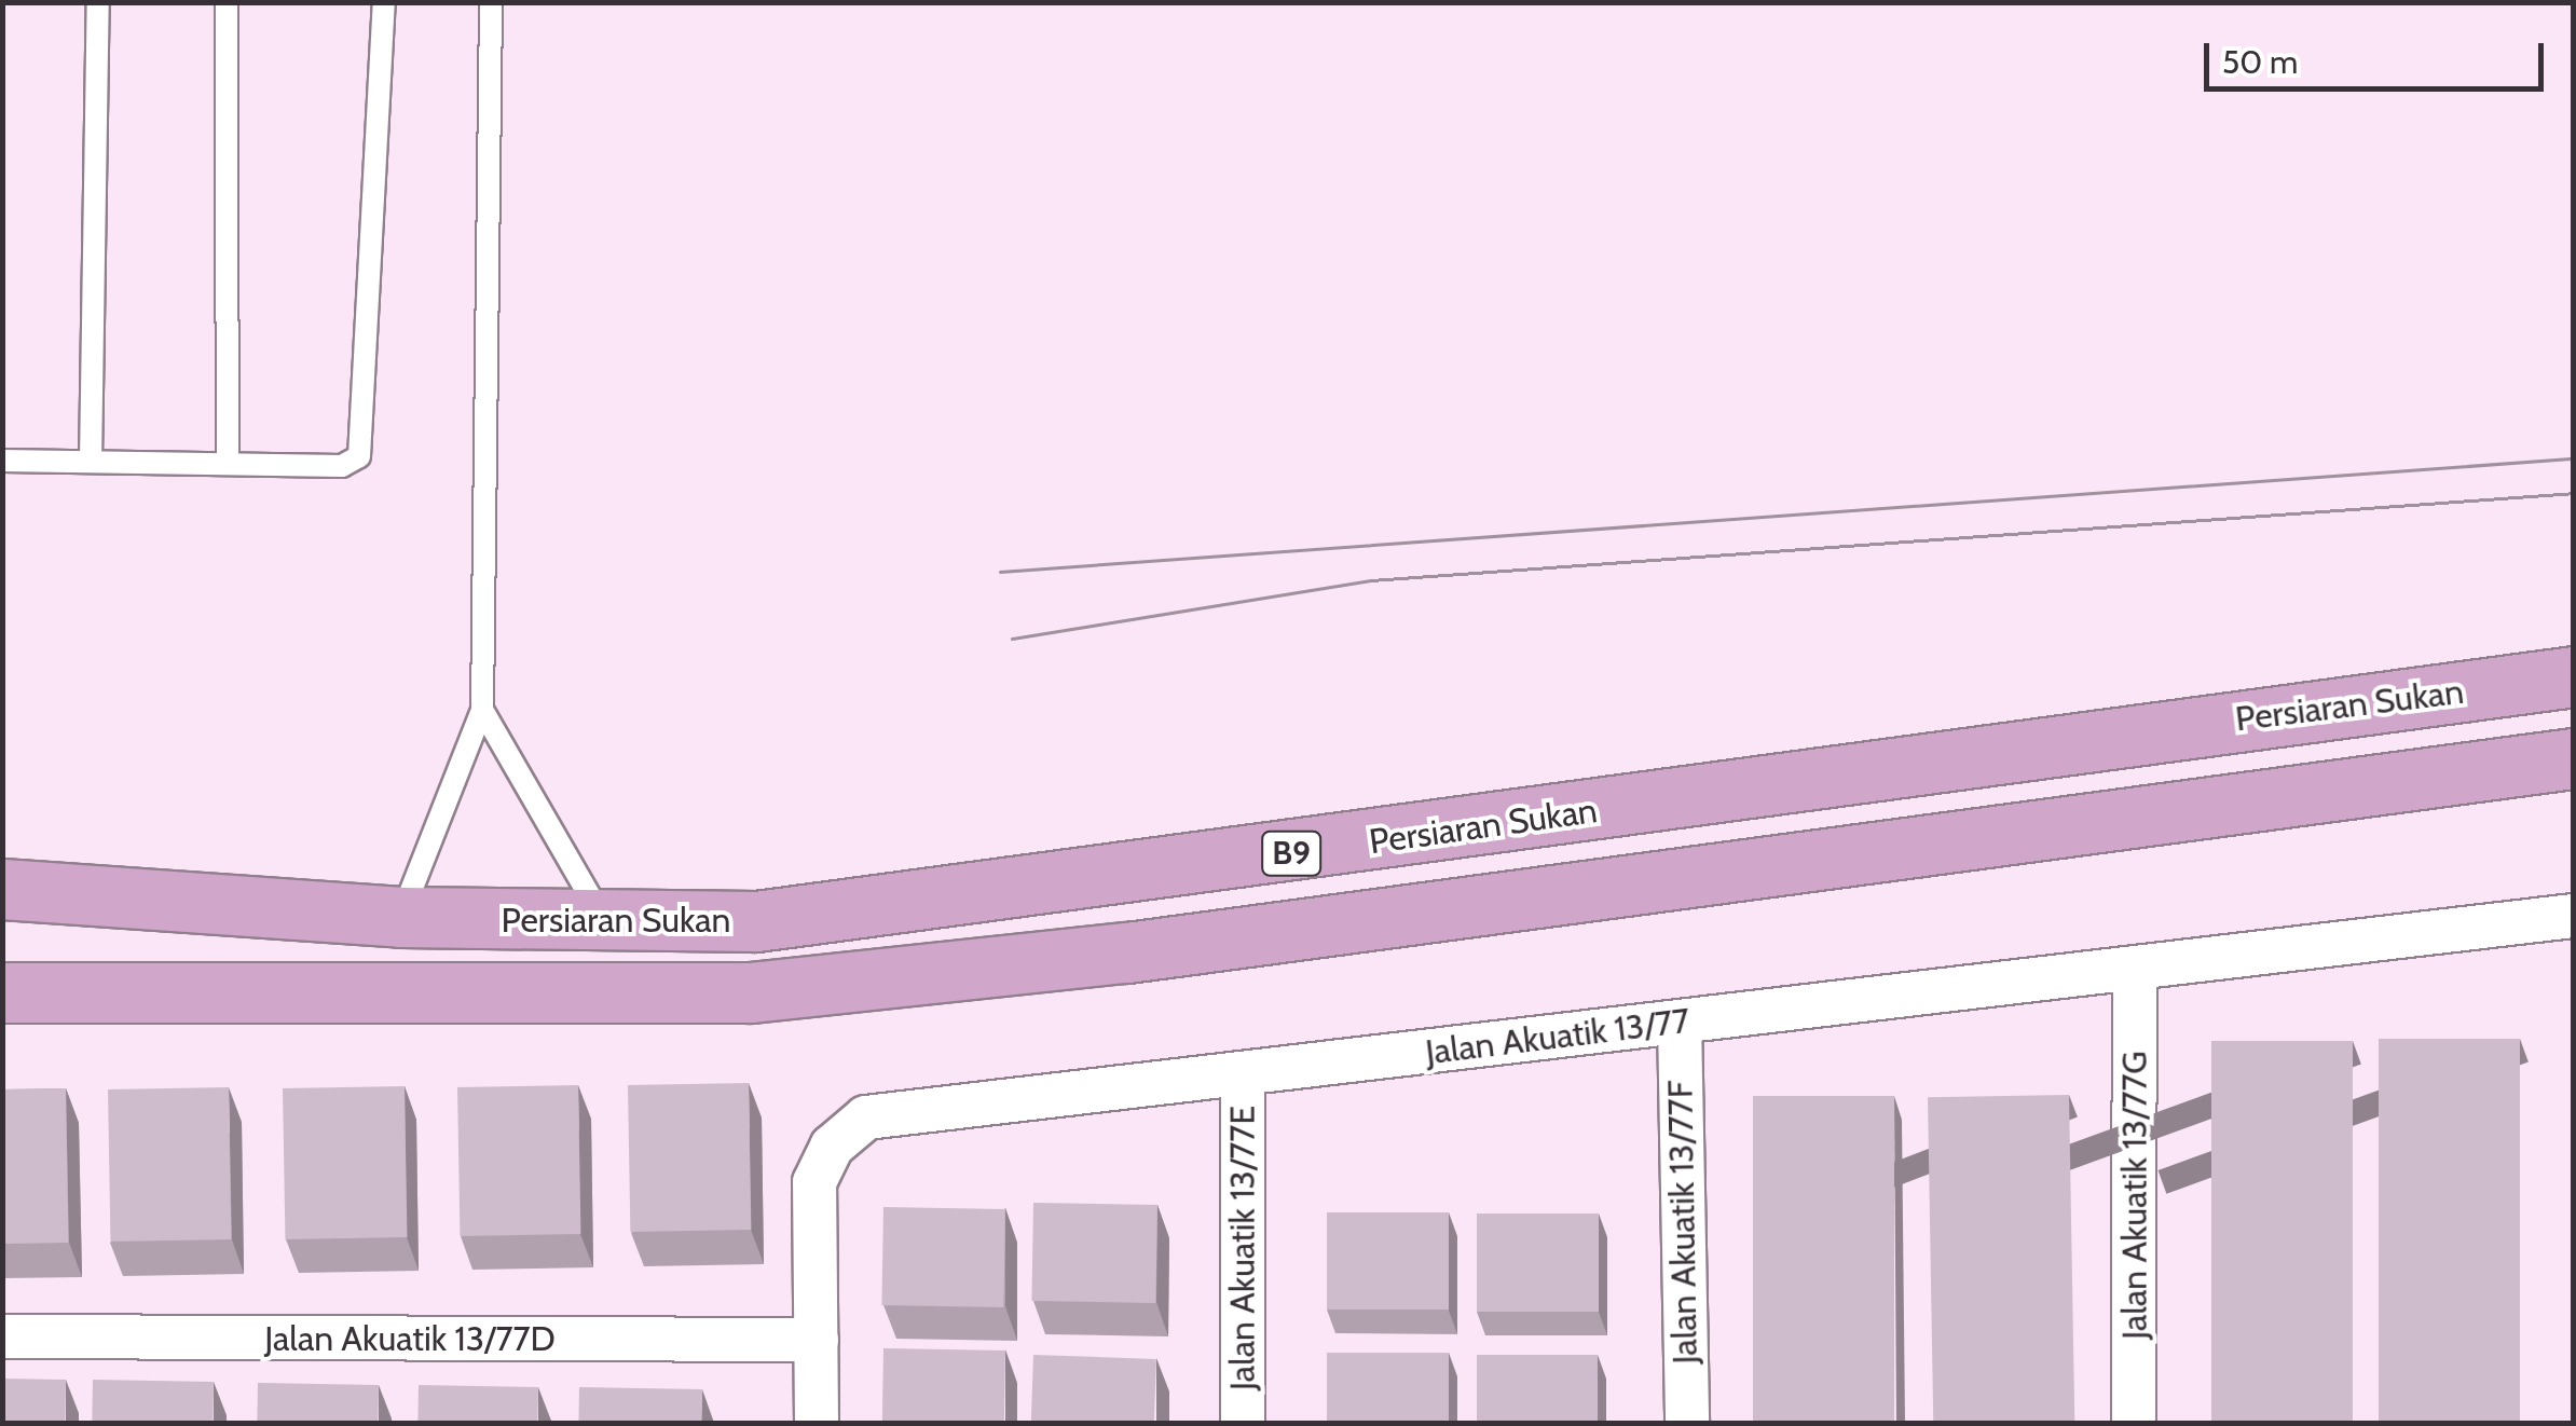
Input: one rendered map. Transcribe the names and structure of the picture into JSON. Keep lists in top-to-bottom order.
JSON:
{
  "streets": {
    "main road": ["Persiaran Sukan", "B9"],
    "street": [
      "Jalan Akuatik 13/77",
      "Jalan Akuatik 13/77G",
      "Jalan Akuatik 13/77F",
      "Jalan Akuatik 13/77E",
      "Jalan Akuatik 13/77D"
    ]
  },
  "crossings": [
    ["Jalan Akuatik 13/77", "Jalan Akuatik 13/77G"],
    ["Jalan Akuatik 13/77", "Jalan Akuatik 13/77F"],
    ["Jalan Akuatik 13/77", "Jalan Akuatik 13/77E"],
    ["Jalan Akuatik 13/77", "Jalan Akuatik 13/77D"]
  ],
  "scale_bar": "50 m"
}
